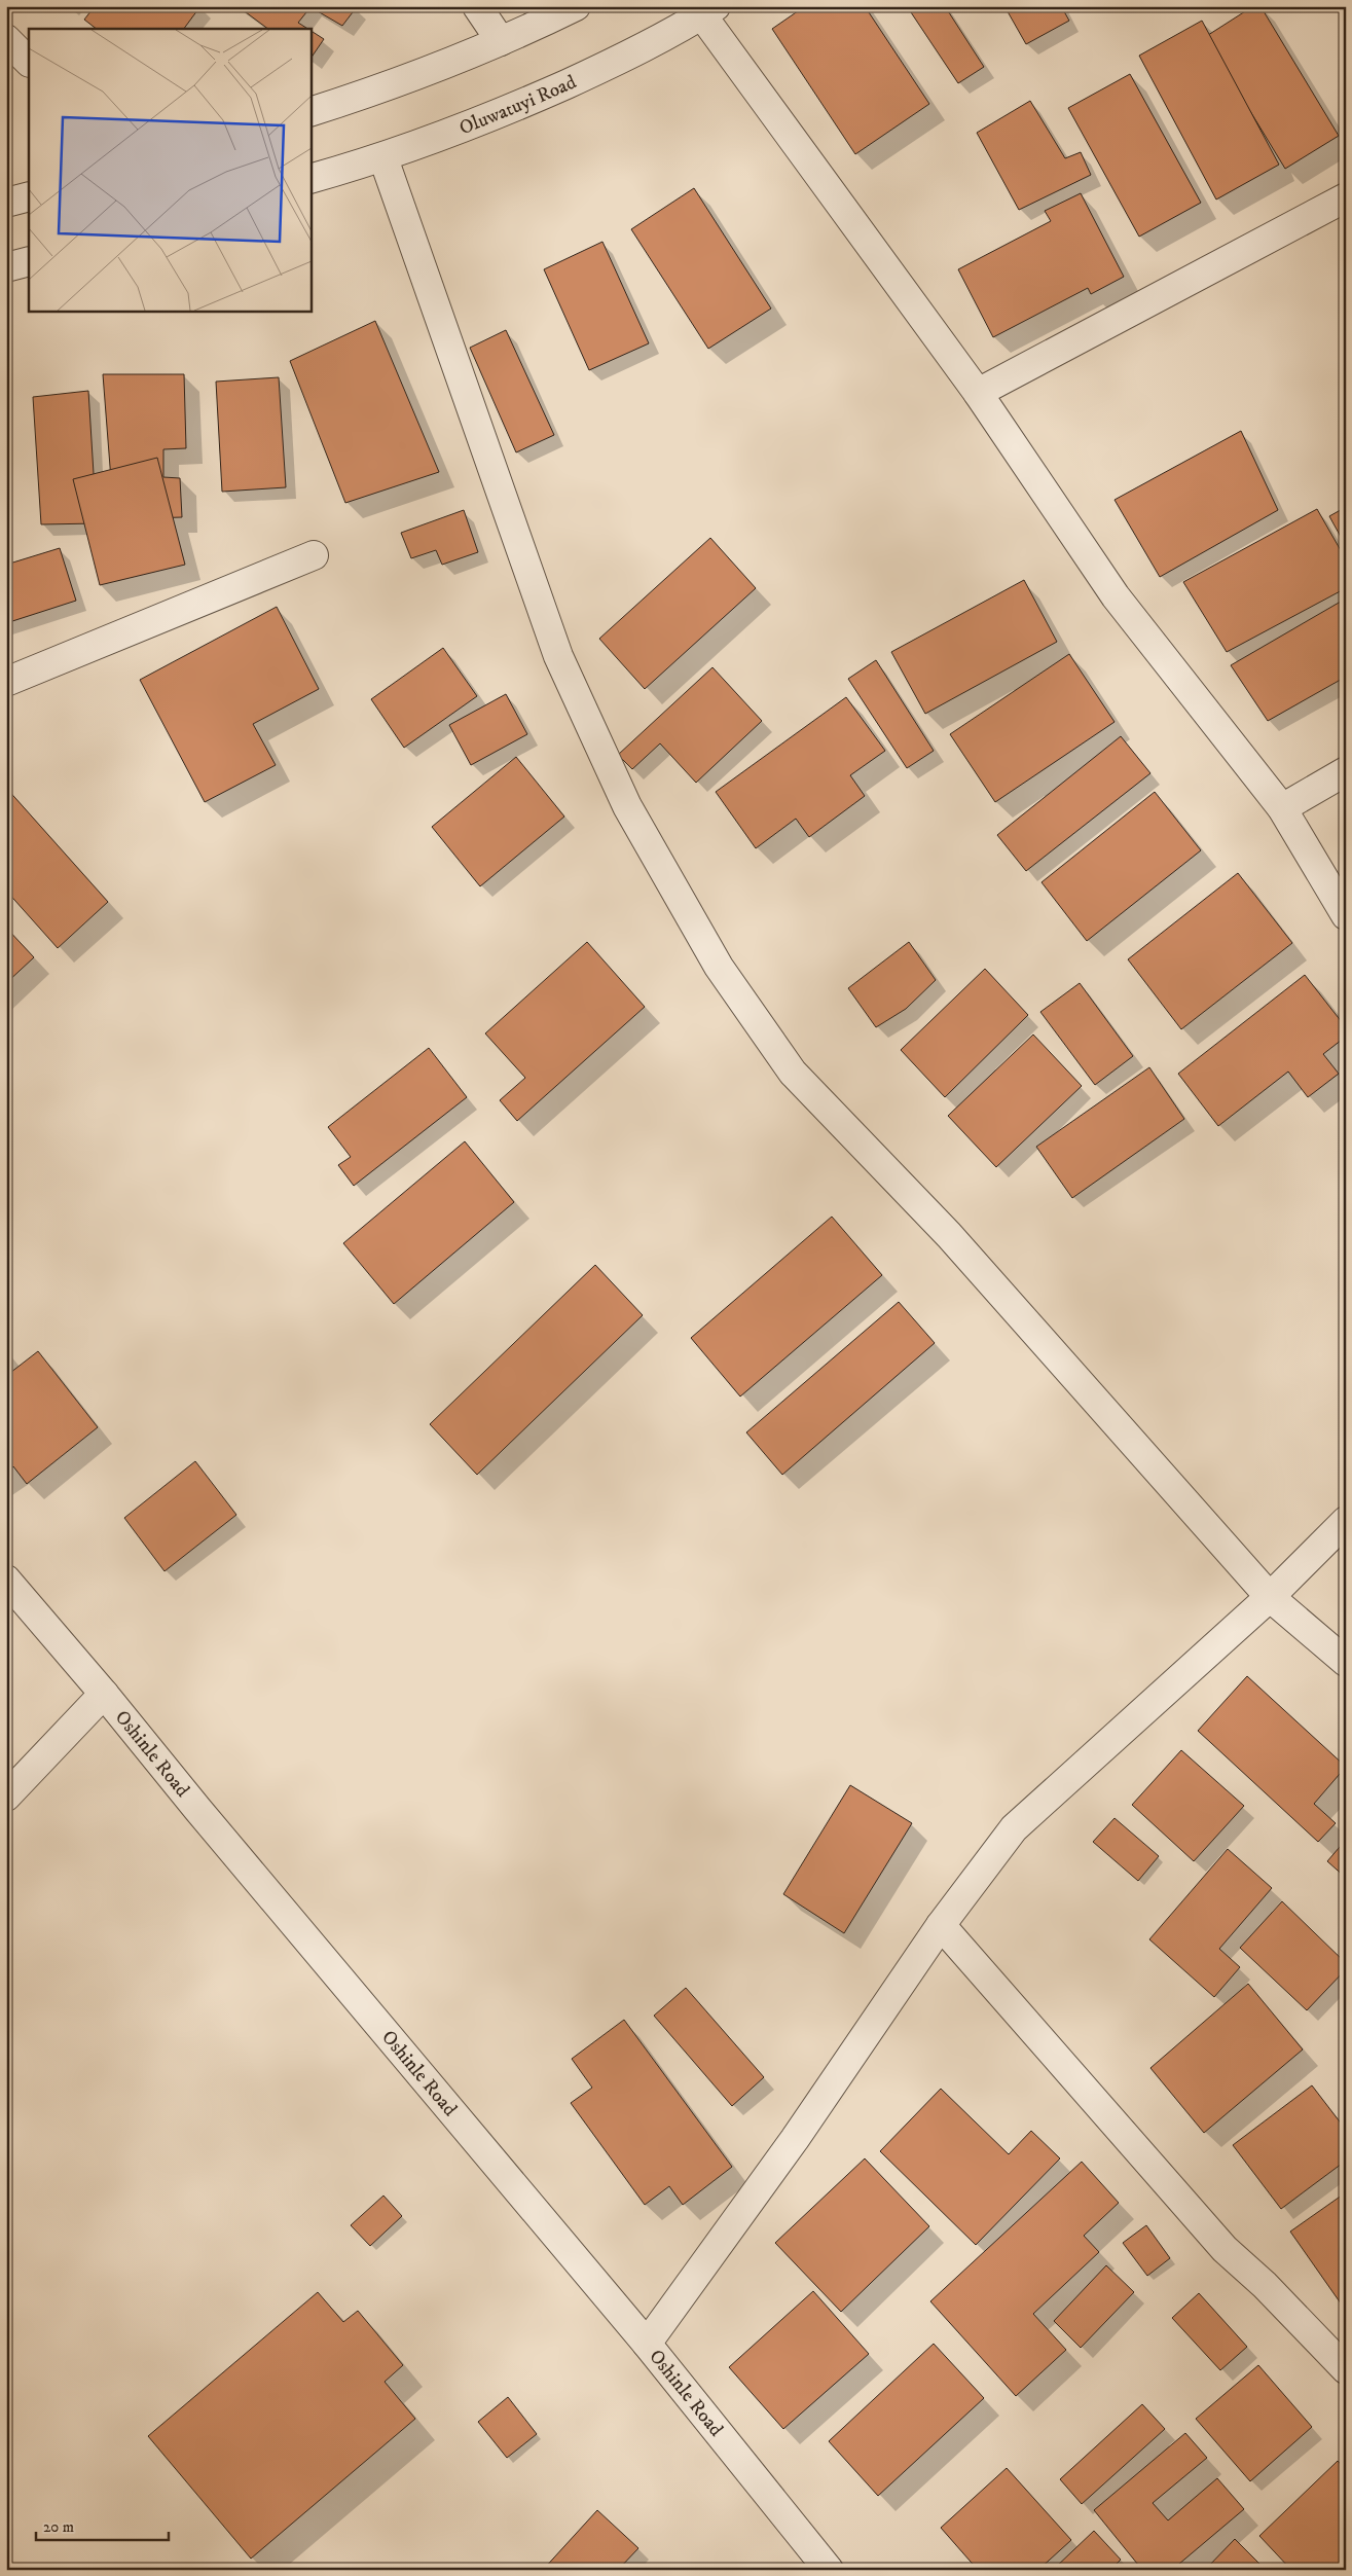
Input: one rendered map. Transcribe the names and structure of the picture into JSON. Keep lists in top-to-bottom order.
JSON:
{
  "streets": {
    "street": ["Oluwatuyi Road", "Oshinle Road"]
  },
  "scale_bar": "20 m"
}
